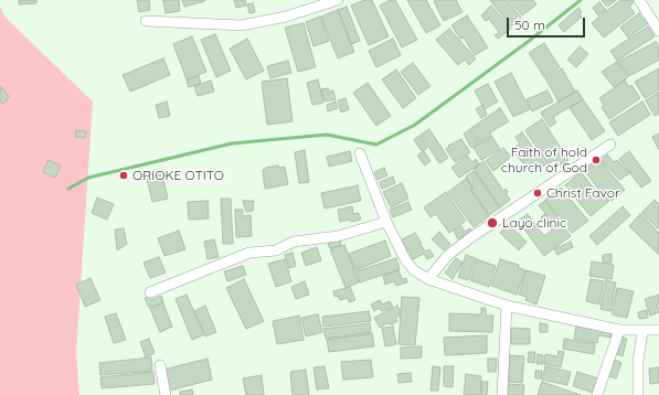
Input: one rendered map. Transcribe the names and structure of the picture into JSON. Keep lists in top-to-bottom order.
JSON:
{
  "places": [
    "Faith of hold church of God",
    "ORIOKE OTITO",
    "Christ Favor",
    "Layo clinic"
  ],
  "scale_bar": "50 m"
}
